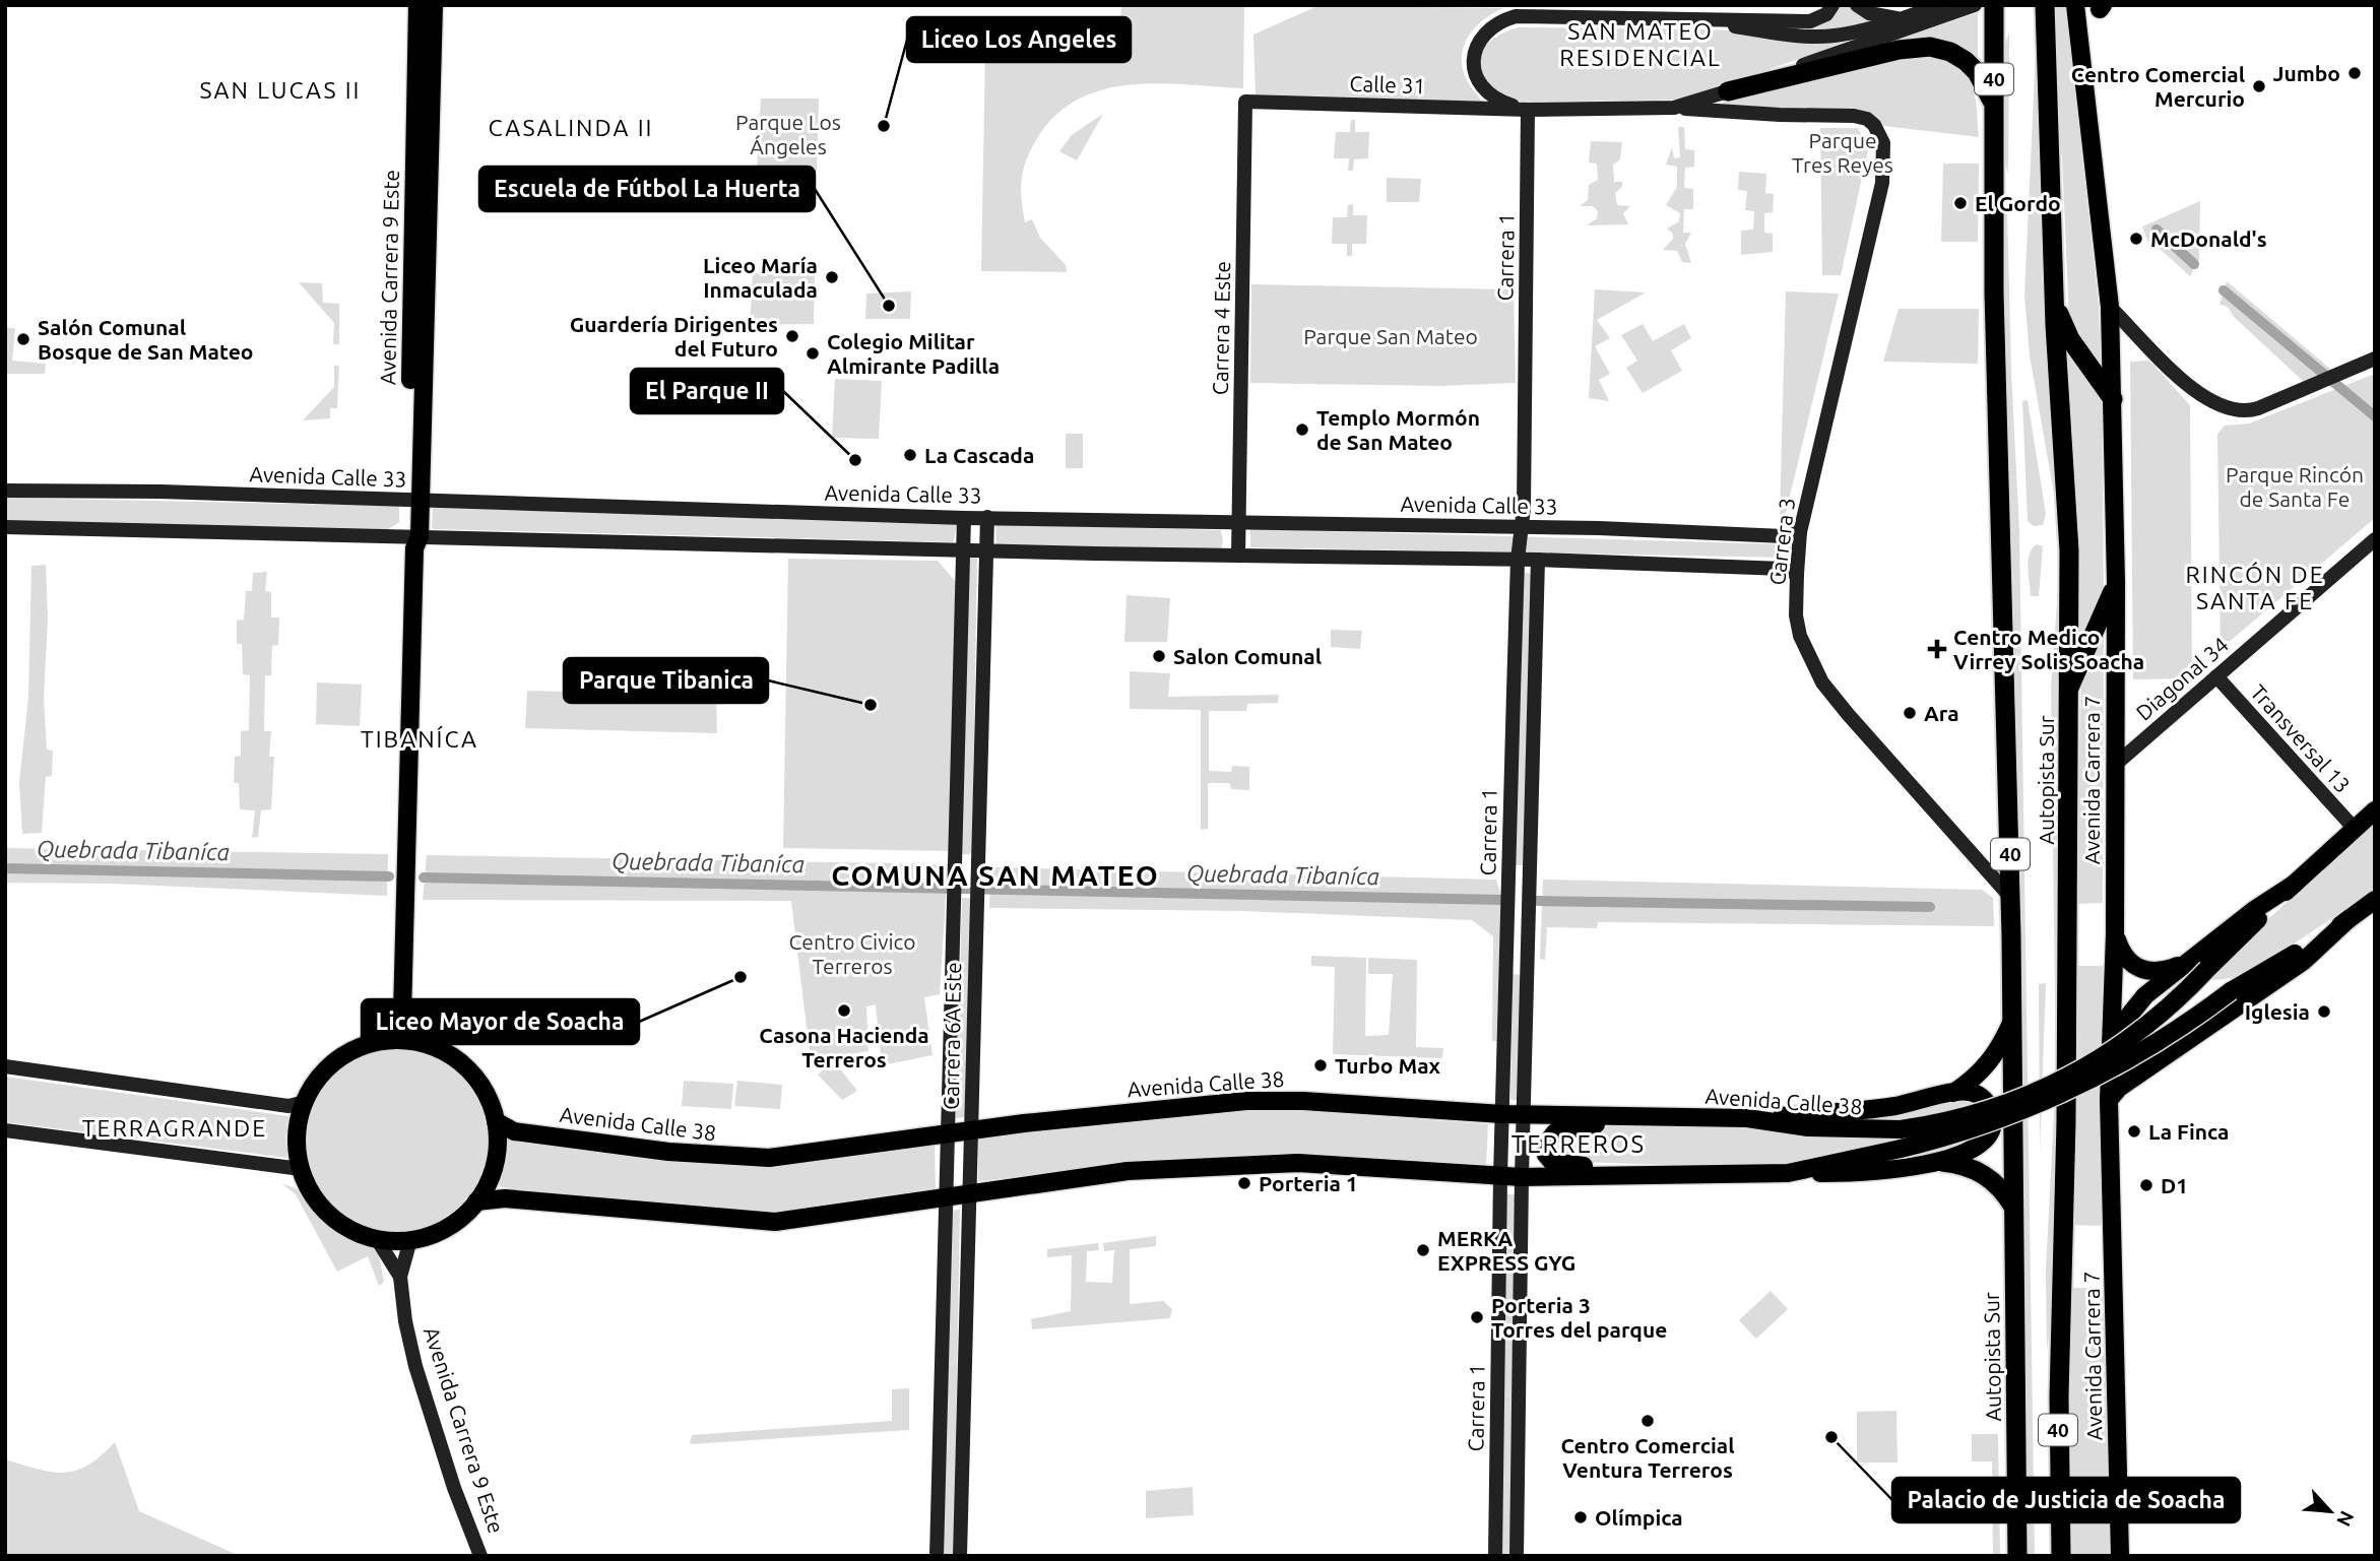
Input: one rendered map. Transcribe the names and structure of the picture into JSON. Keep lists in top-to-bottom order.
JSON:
{
  "streets": {
    "highway": ["40", "Autopista Sur"],
    "main road": ["Avenida Carrera 9 Este", "Avenida Carrera 7", "Avenida Calle 38"],
    "street": [
      "Calle 31",
      "Carrera 1",
      "Carrera 4 Este",
      "Avenida Calle 33",
      "Carrera 3",
      "Diagonal 34",
      "Transversal 13",
      "Carrera 6A Este"
    ]
  },
  "crossings": [
    ["Calle 31", "Carrera 1"],
    ["Calle 31", "Carrera 4 Este"],
    ["Calle 31", "Carrera 3"],
    ["Carrera 1", "Avenida Calle 33"],
    ["Carrera 1", "Avenida Calle 38"],
    ["Avenida Carrera 9 Este", "Avenida Calle 33"],
    ["Avenida Carrera 9 Este", "Avenida Calle 38"],
    ["Carrera 4 Este", "Avenida Calle 33"],
    ["Avenida Calle 33", "Carrera 3"],
    ["Avenida Calle 33", "Carrera 6A Este"],
    ["Carrera 3", "Autopista Sur"],
    ["Diagonal 34", "Transversal 13"],
    ["Diagonal 34", "Avenida Carrera 7"],
    ["Transversal 13", "Avenida Calle 38"],
    ["Carrera 6A Este", "Avenida Calle 38"]
  ],
  "districts": [
    "SAN MATEO RESIDENCIAL",
    "SAN LUCAS II",
    "CASALINDA II",
    "RINCÓN DE SANTA FE",
    "TIBANÍCA",
    "COMUNA SAN MATEO",
    "TERRAGRANDE",
    "TERREROS"
  ],
  "water": ["Quebrada Tibaníca"],
  "parks": [
    "Parque Los Ángeles",
    "Parque Tres Reyes",
    "Parque San Mateo",
    "Parque Rincón de Santa Fe",
    "Centro Civico Terreros"
  ],
  "places": {
    "other": [
      "Jumbo",
      "Centro Comercial Mercurio",
      "Liceo Los Angeles",
      "El Gordo",
      "McDonald's",
      "Liceo María Inmaculada",
      "Escuela de Fútbol La Huerta",
      "Guardería Dirigentes del Futuro",
      "Salón Comunal Bosque de San Mateo",
      "Colegio Militar Almirante Padilla",
      "Templo Mormón de San Mateo",
      "La Cascada",
      "El Parque II",
      "Salon Comunal",
      "Parque Tibanica",
      "Ara",
      "Liceo Mayor de Soacha",
      "Casona Hacienda Terreros",
      "Iglesia",
      "Turbo Max",
      "La Finca",
      "Porteria 1",
      "D1",
      "MERKA EXPRESS GYG",
      "Porteria 3 Torres del parque",
      "Centro Comercial Ventura Terreros",
      "Palacio de Justicia de Soacha",
      "Olímpica"
    ],
    "health": ["Centro Medico Virrey Solis Soacha"]
  },
  "north": "bottom right"
}
